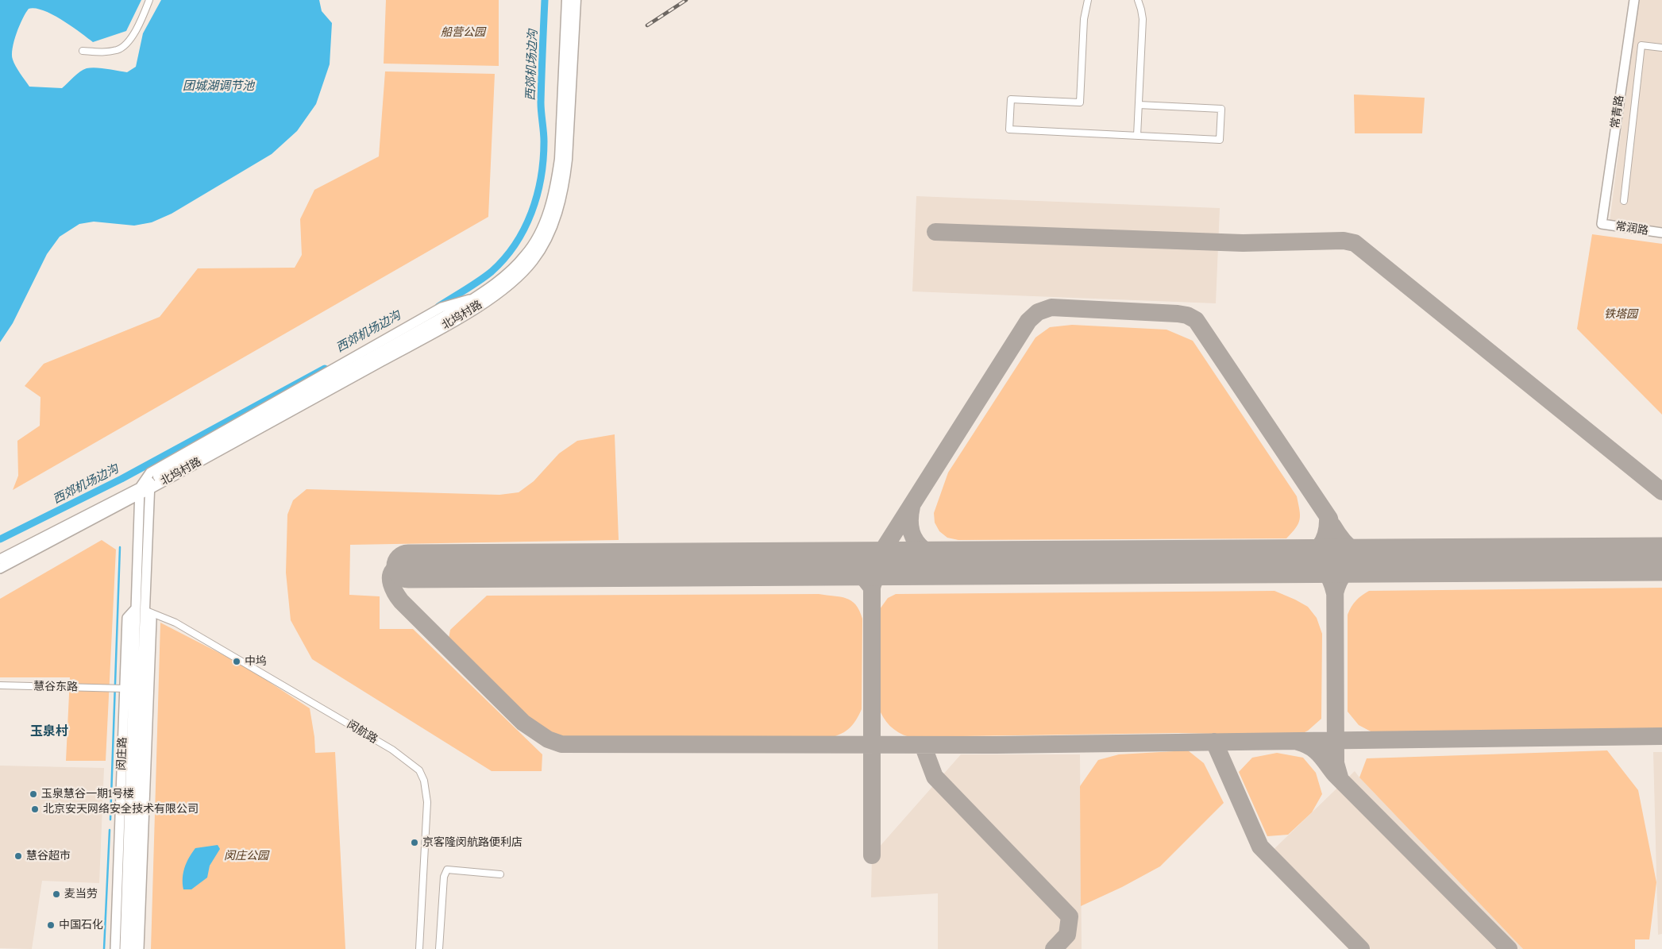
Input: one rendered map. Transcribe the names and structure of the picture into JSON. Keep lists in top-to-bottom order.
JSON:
{
  "streets": {
    "main road": [
      "常青路",
      "常润路",
      "北坞村路",
      "闵庄路"
    ],
    "street": ["慧谷东路", "闵航路"]
  },
  "crossings": [
    ["常青路", "常润路"],
    ["北坞村路", "闵庄路"],
    ["慧谷东路", "闵庄路"],
    ["闵航路", "闵庄路"]
  ],
  "districts": ["玉泉村"],
  "water": ["西郊机场边沟", "团城湖调节池"],
  "parks": ["船营公园", "铁塔园", "闵庄公园"],
  "places": [
    "中坞",
    "玉泉慧谷一期1号楼",
    "北京安天网络安全技术有限公司",
    "京客隆闵航路便利店",
    "慧谷超市",
    "麦当劳",
    "中国石化"
  ]
}
